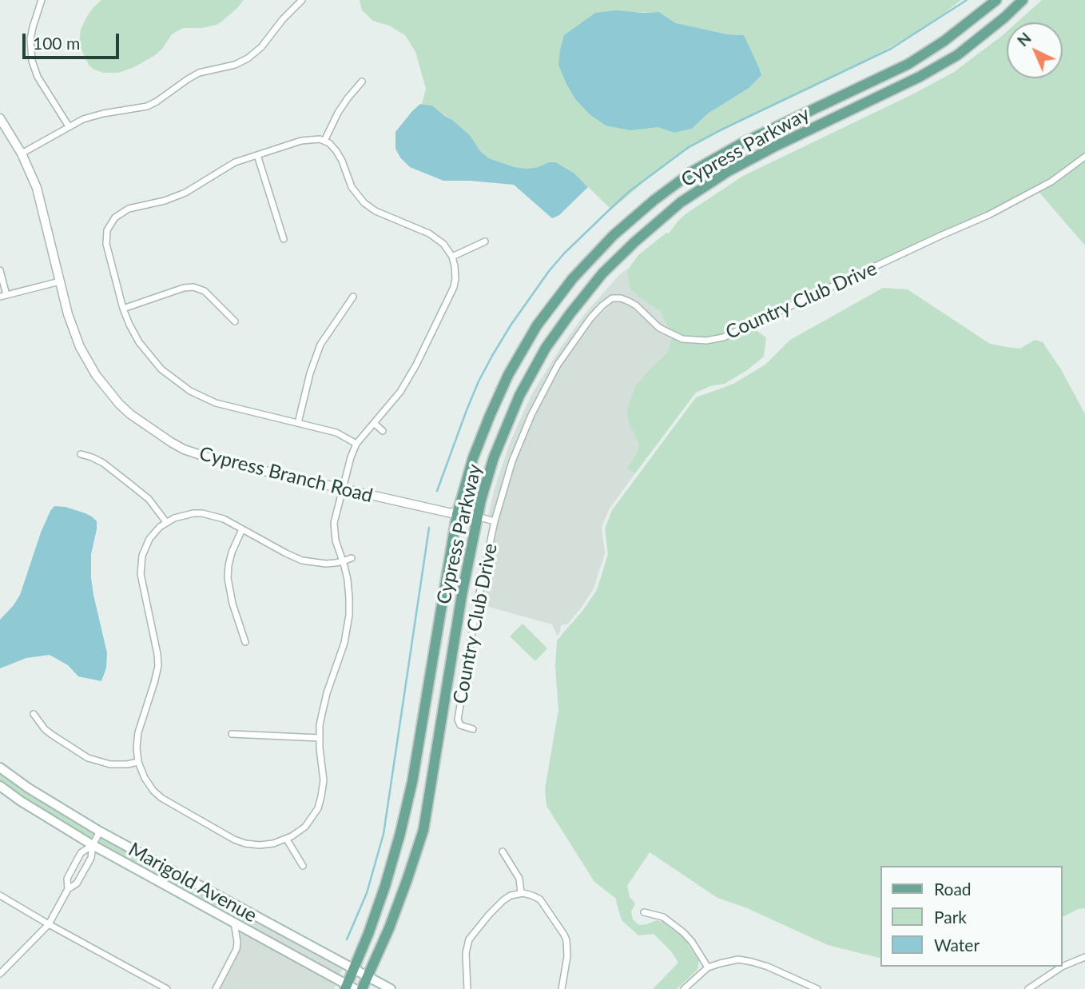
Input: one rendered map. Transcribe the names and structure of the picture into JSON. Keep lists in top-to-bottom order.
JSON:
{
  "streets": {
    "main road": ["Cypress Parkway", "Marigold Avenue"],
    "street": ["Country Club Drive", "Cypress Branch Road"]
  },
  "crossings": [
    ["Cypress Parkway", "Cypress Branch Road"],
    ["Cypress Parkway", "Marigold Avenue"]
  ],
  "legend": ["Road", "Park", "Water"],
  "scale_bar": "100 m",
  "north": "top left"
}
